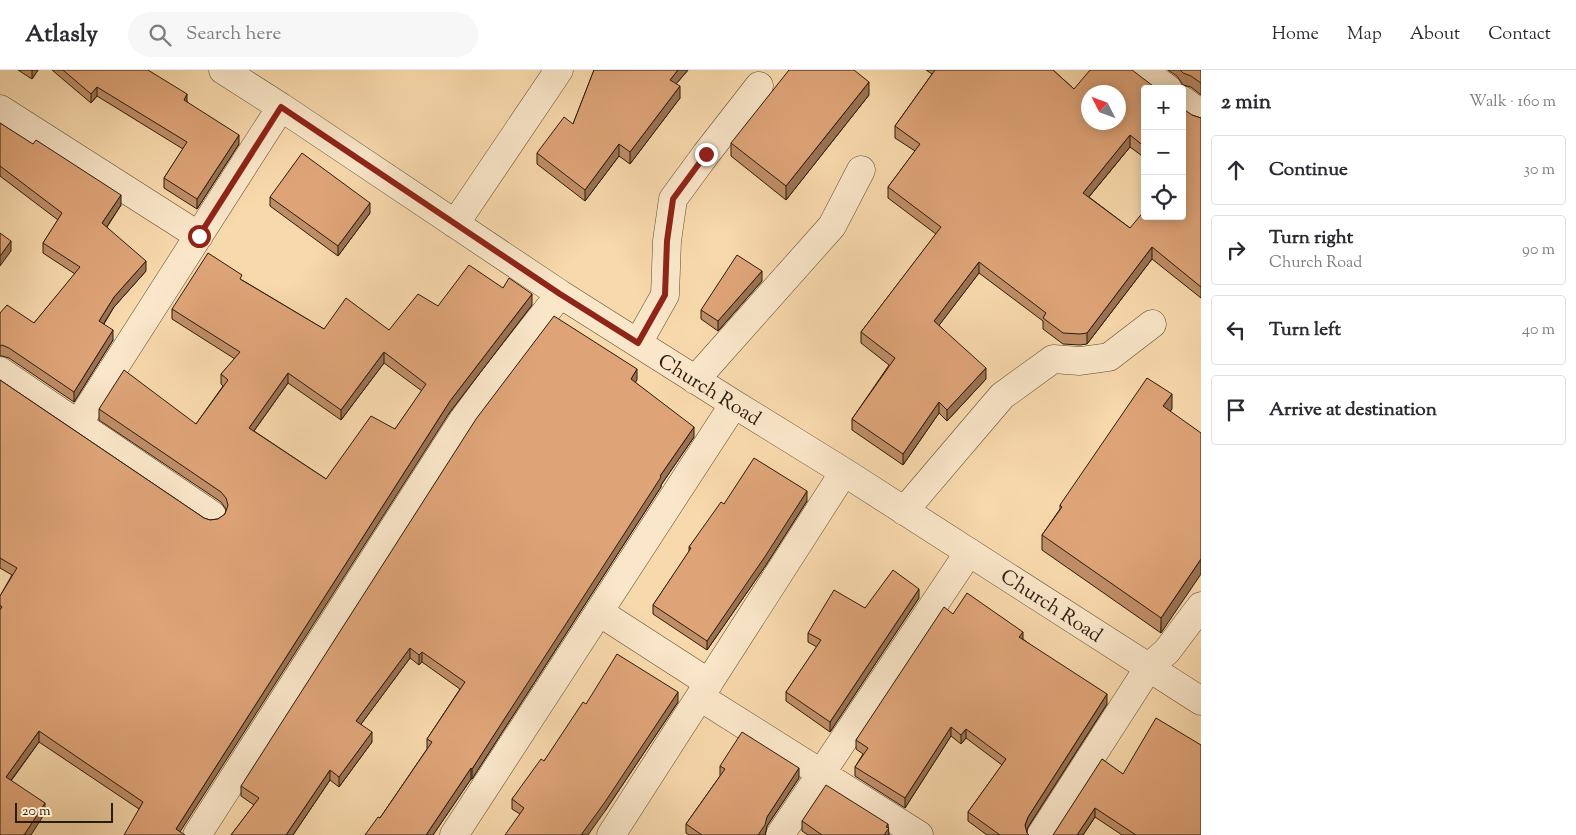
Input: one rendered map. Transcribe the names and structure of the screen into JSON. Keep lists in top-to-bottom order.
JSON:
{
  "streets": {
    "street": ["Church Road"]
  },
  "scale_bar": "20 m",
  "north": "top left",
  "page": {
    "header": "Atlasly",
    "search": "Search here",
    "nav": [
      "Home",
      "Map",
      "About",
      "Contact"
    ],
    "heading": ["2 min", "Walk · 160 m"],
    "map_buttons": ["+", "−"],
    "list": [
      ["Continue", "30 m"],
      ["Turn right", "Church Road", "90 m"],
      ["Turn left", "40 m"],
      "Arrive at destination"
    ],
    "scale": "20 m"
  }
}
